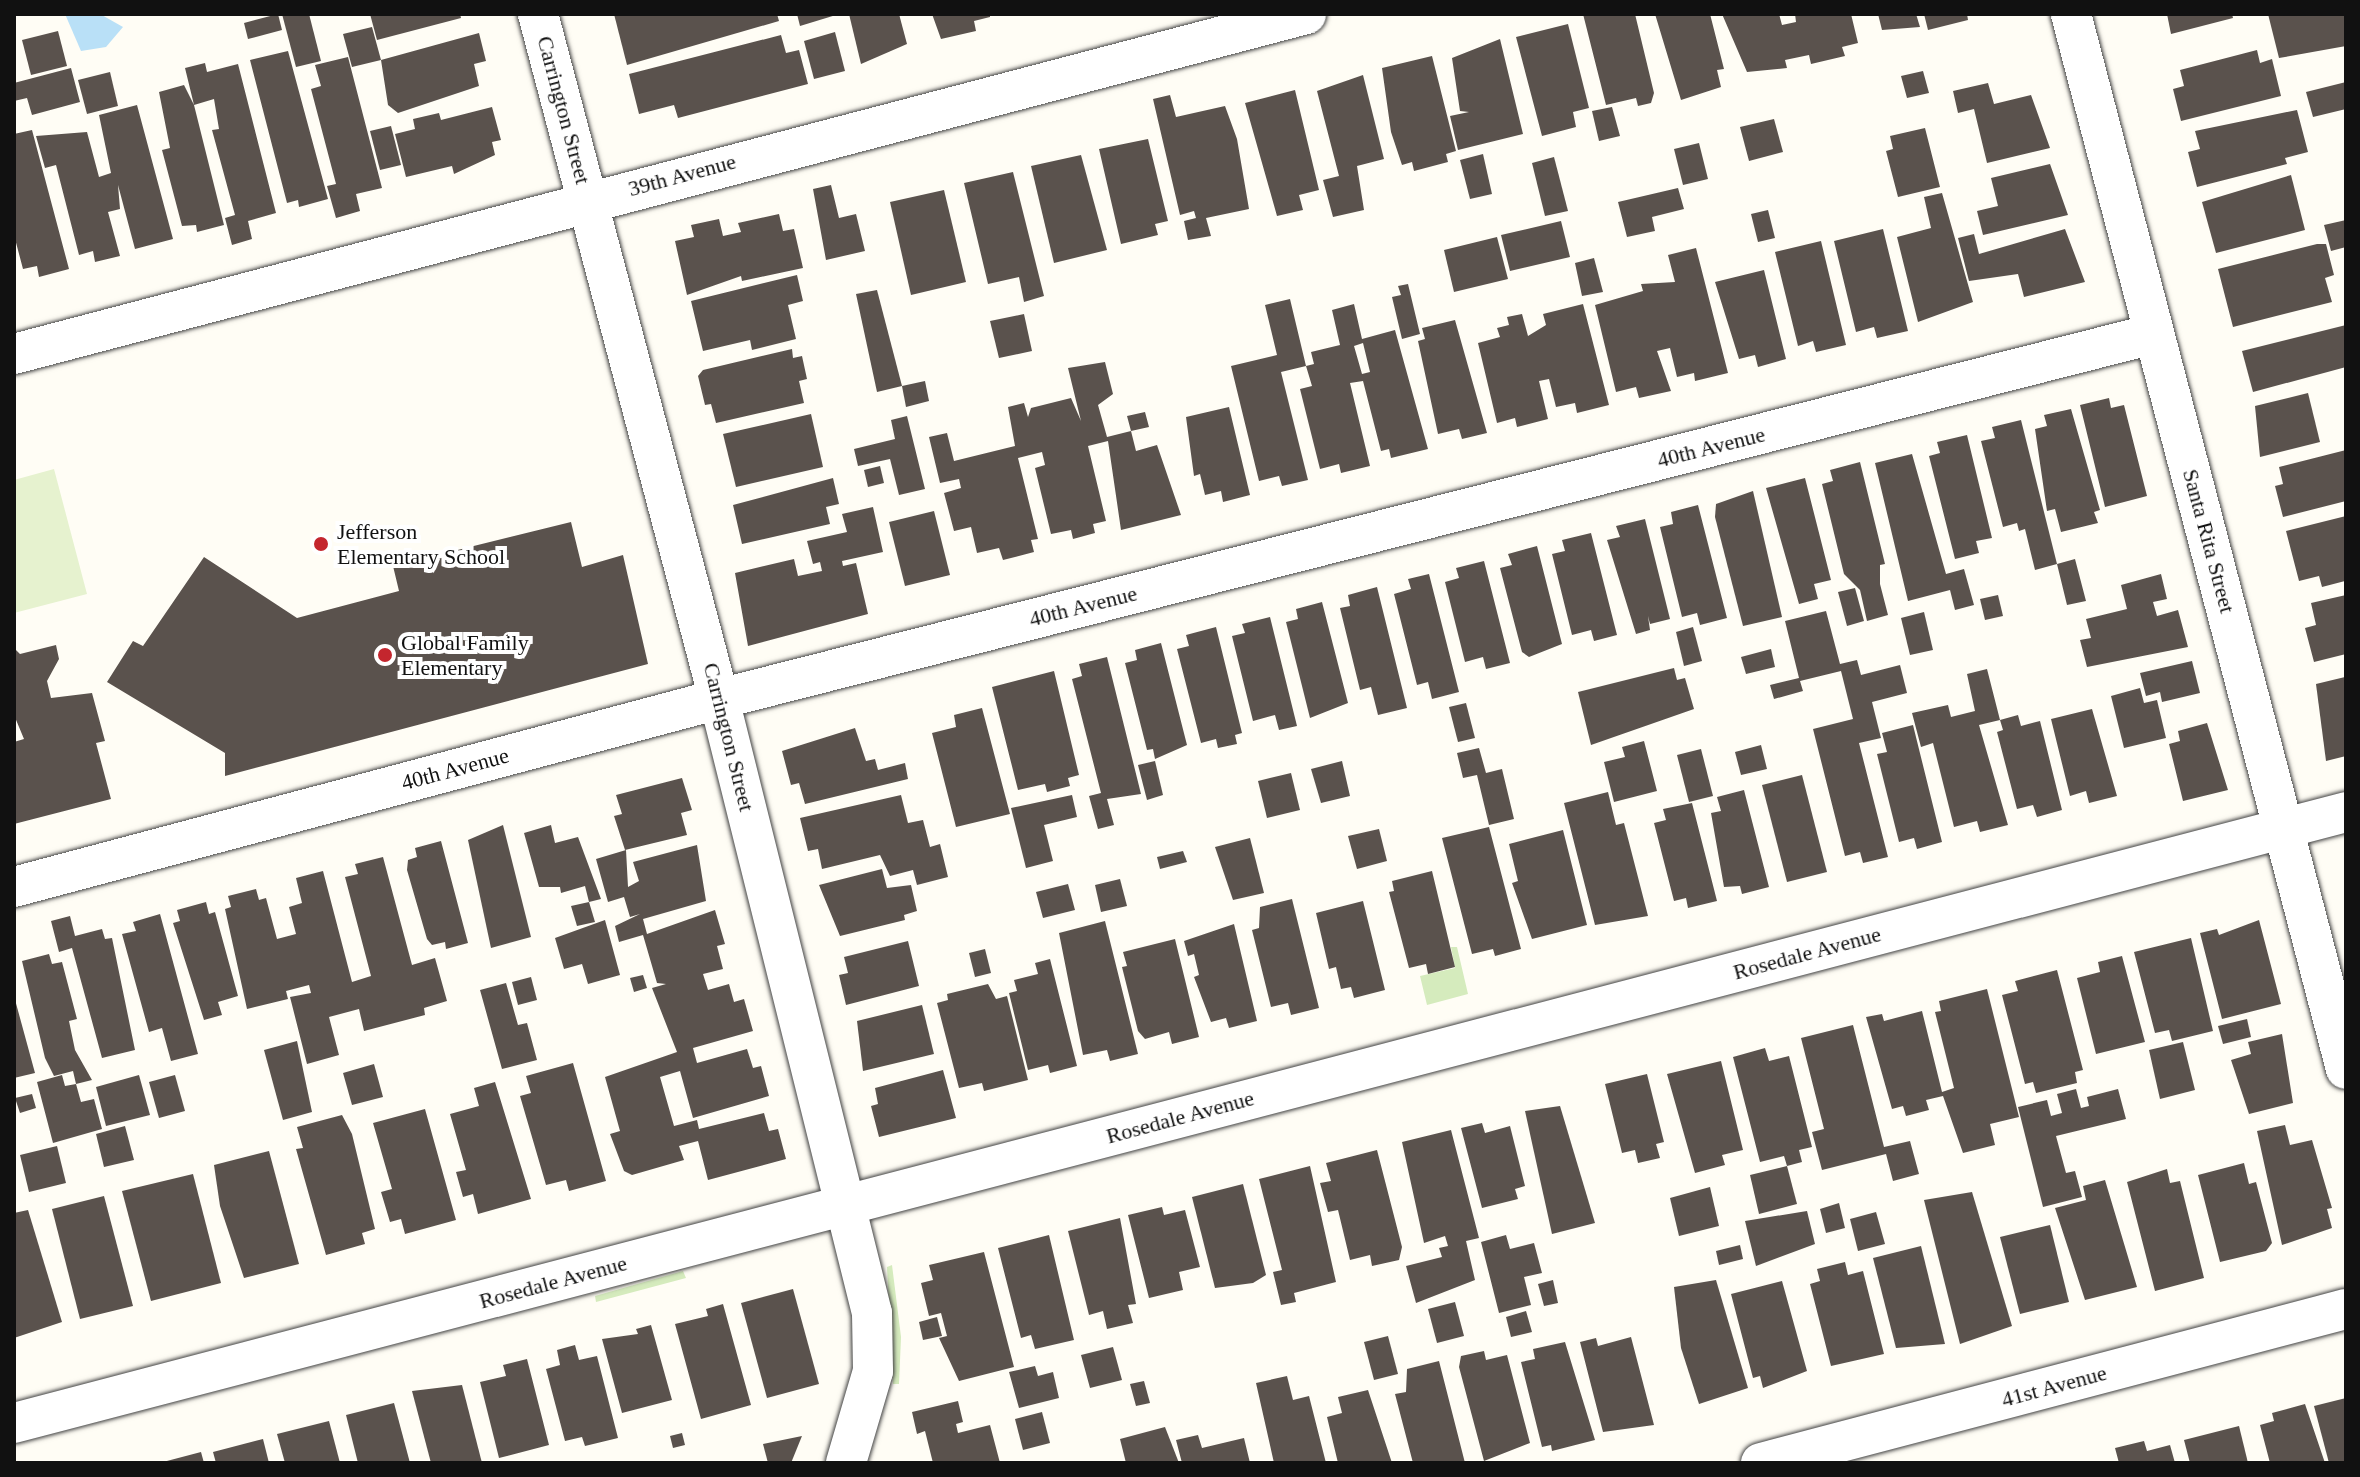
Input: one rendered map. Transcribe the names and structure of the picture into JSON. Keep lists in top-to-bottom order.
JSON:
{
  "streets": {
    "street": [
      "Carrington Street",
      "39th Avenue",
      "40th Avenue",
      "Santa Rita Street",
      "Rosedale Avenue",
      "41st Avenue"
    ]
  },
  "crossings": [
    ["Carrington Street", "39th Avenue"],
    ["Carrington Street", "40th Avenue"],
    ["Carrington Street", "Rosedale Avenue"],
    ["40th Avenue", "Santa Rita Street"],
    ["Santa Rita Street", "Rosedale Avenue"]
  ],
  "places": ["Jefferson Elementary School", "Global Family Elementary"]
}
